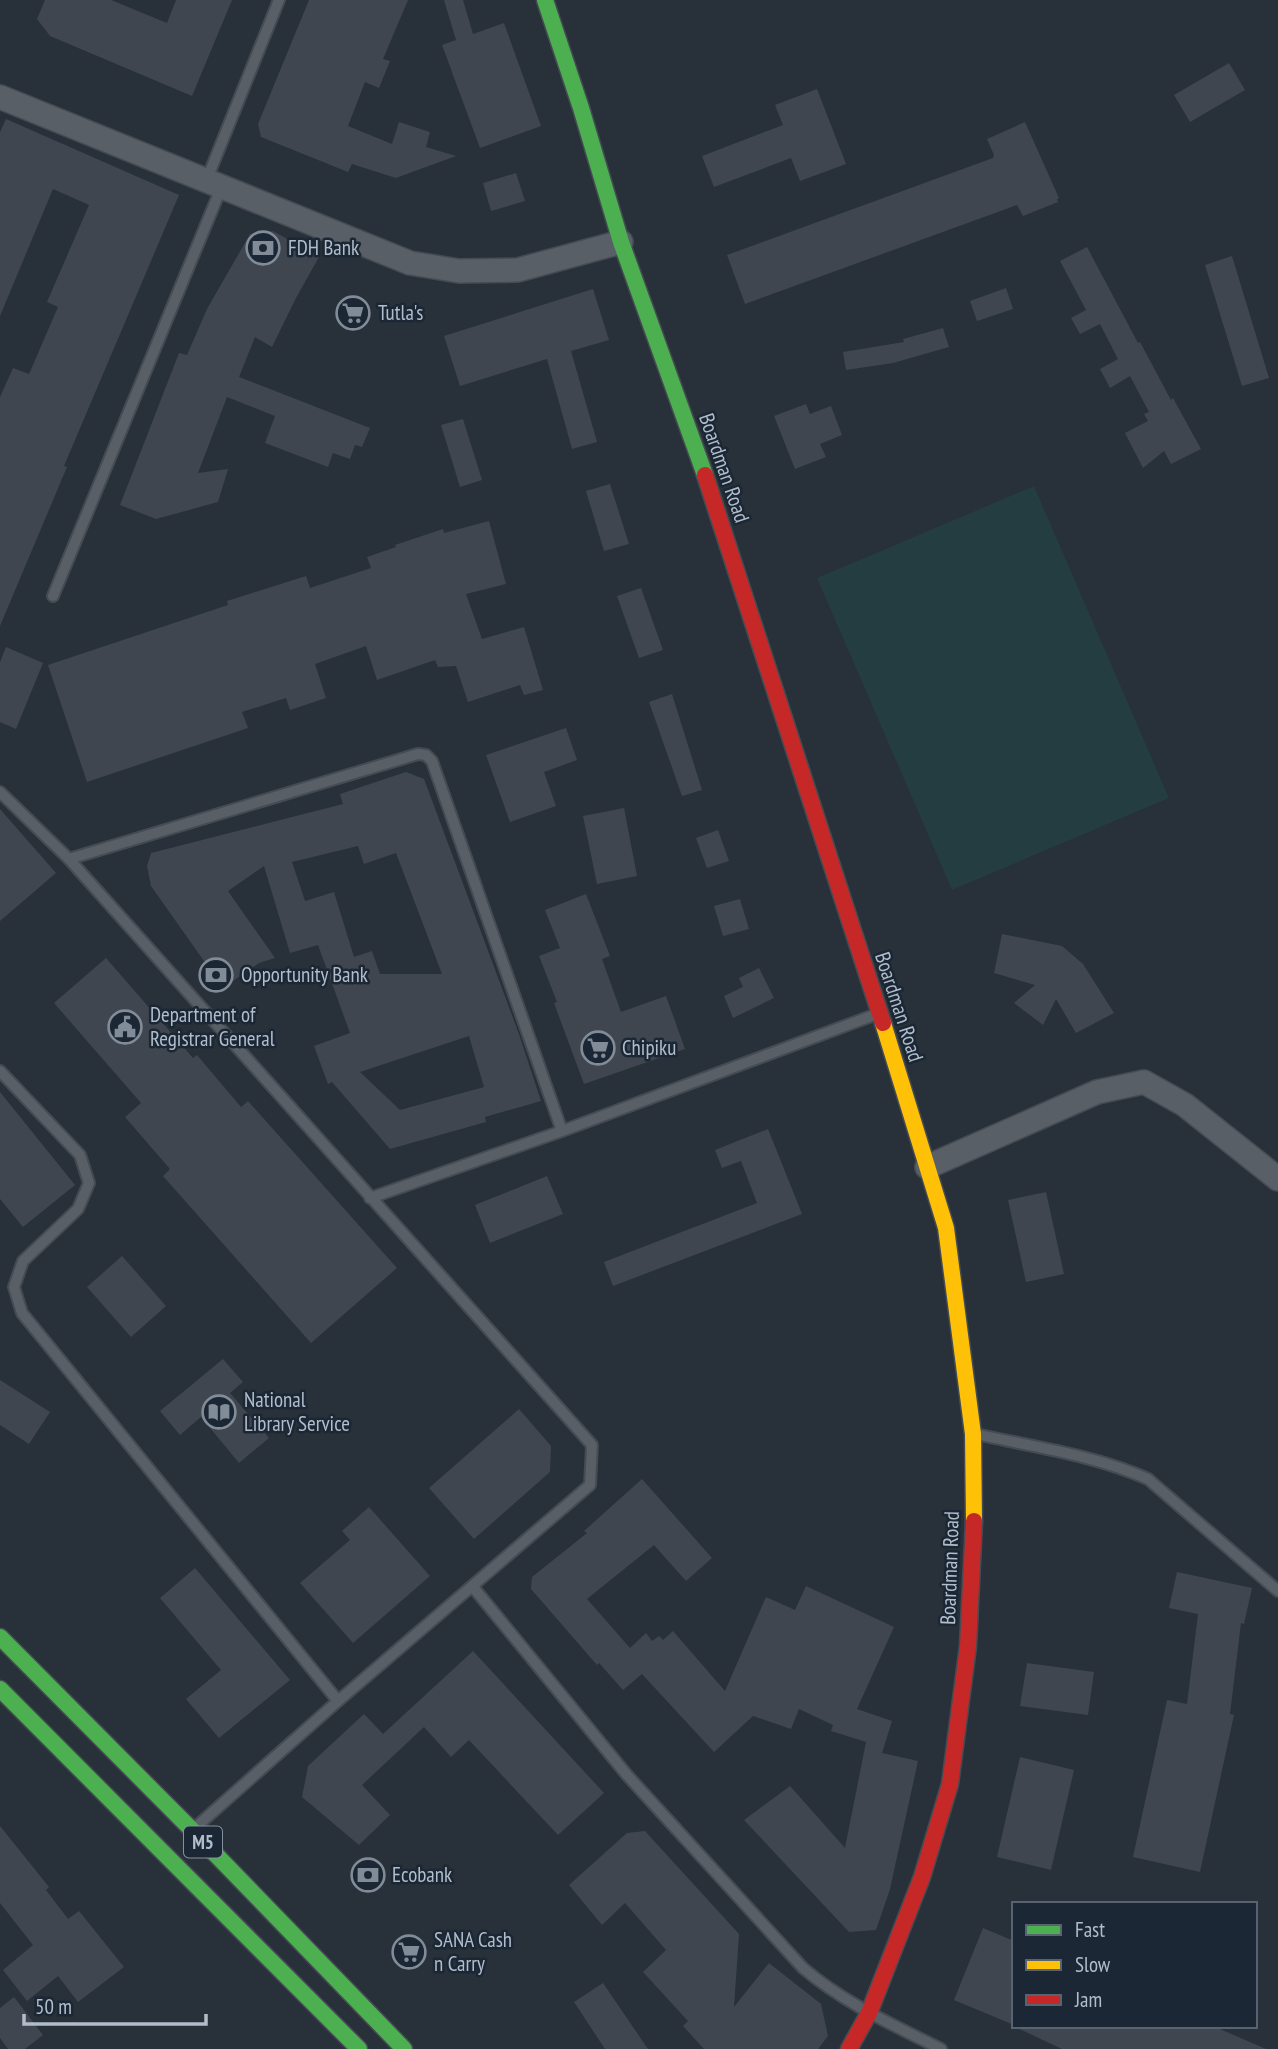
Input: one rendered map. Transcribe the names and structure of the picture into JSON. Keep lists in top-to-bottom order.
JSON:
{
  "streets": {
    "main road": ["Boardman Road", "M5"]
  },
  "places": {
    "bank": ["FDH Bank", "Opportunity Bank", "Ecobank"],
    "supermarket": ["Tutla's", "Chipiku", "SANA Cash n Carry"],
    "public building": ["Department of Registrar General"],
    "library": ["National Library Service"]
  },
  "legend": ["Fast", "Slow", "Jam"],
  "scale_bar": "50 m"
}
